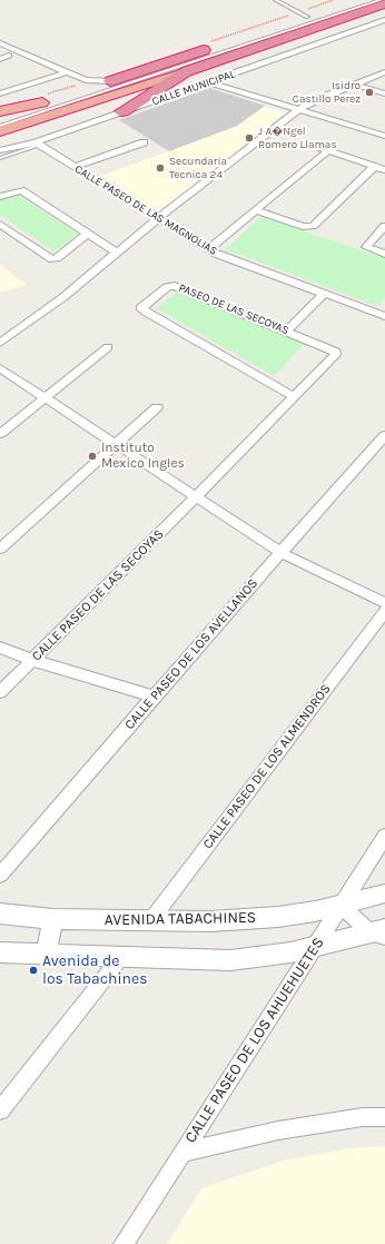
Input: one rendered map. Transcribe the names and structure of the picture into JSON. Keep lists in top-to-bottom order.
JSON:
{
  "streets": {
    "street": [
      "CALLE MUNICIPAL",
      "CALLE PASEO DE LAS MAGNOLIAS",
      "PASEO DE LAS SECOYAS",
      "CALLE PASEO DE LAS SECOYAS",
      "CALLE PASEO DE LOS AVELLANOS",
      "CALLE PASEO DE LOS ALMENDROS",
      "AVENIDA TABACHINES",
      "CALLE PASEO DE LOS AHUEHUETES"
    ]
  },
  "crossings": [
    ["CALLE MUNICIPAL", "CALLE PASEO DE LAS MAGNOLIAS"],
    ["PASEO DE LAS SECOYAS", "CALLE PASEO DE LAS SECOYAS"],
    ["CALLE PASEO DE LOS ALMENDROS", "AVENIDA TABACHINES"],
    ["AVENIDA TABACHINES", "CALLE PASEO DE LOS AHUEHUETES"]
  ],
  "places": [
    "Isidro Castillo Perez",
    "J A�Ngel Romero Llamas",
    "Secundaria Tecnica 24",
    "Instituto Mexico Ingles",
    "Avenida de los Tabachines"
  ]
}
